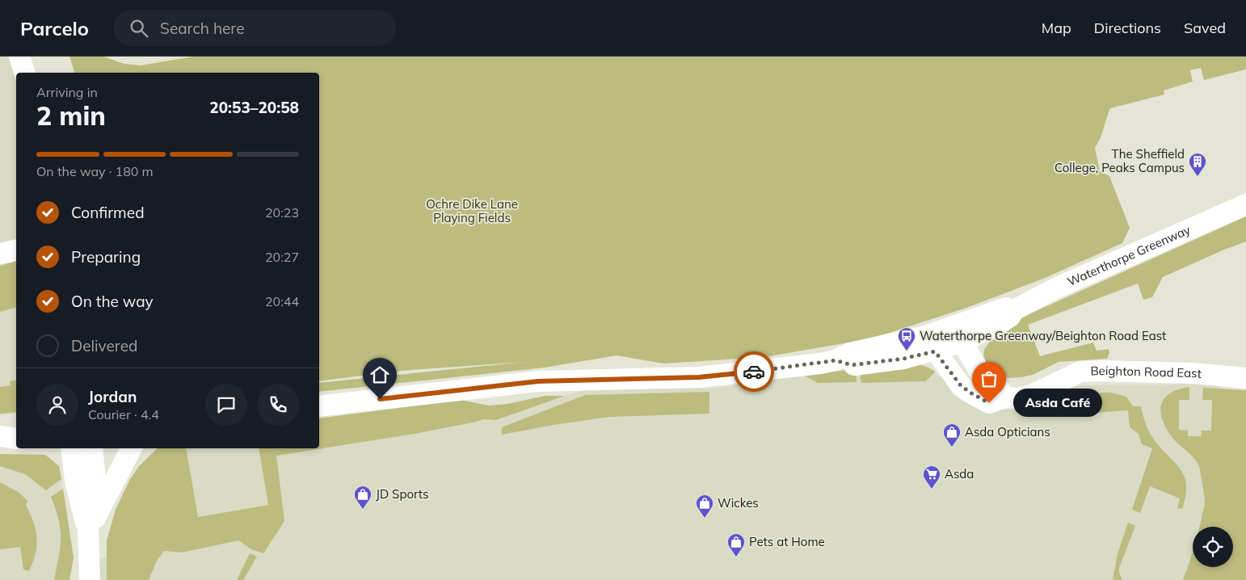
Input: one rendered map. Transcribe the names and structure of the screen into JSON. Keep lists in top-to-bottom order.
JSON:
{
  "streets": {
    "street": ["Waterthorpe Greenway", "Beighton Road East"]
  },
  "crossings": [
    ["Waterthorpe Greenway", "Beighton Road East"]
  ],
  "parks": ["Ochre Dike Lane Playing Fields"],
  "places": {
    "building": ["The Sheffield College, Peaks Campus"],
    "bus stop": ["Waterthorpe Greenway/Beighton Road East"],
    "other": ["Asda Café"],
    "shop": [
      "Asda Opticians",
      "JD Sports",
      "Wickes",
      "Pets at Home"
    ],
    "supermarket": ["Asda"]
  },
  "page": {
    "header": "Parcelo",
    "search": "Search here",
    "nav": ["Map", "Directions", "Saved"],
    "heading": ["2 min", "Arriving in", "20:53–20:58"],
    "panel": ["Jordan", "Courier · 4.4"],
    "bar": "On the way · 180 m",
    "list": [
      ["Confirmed", "20:23"],
      ["Preparing", "20:27"],
      ["On the way", "20:44"],
      "Delivered"
    ],
    "bubble": "Asda Café"
  }
}
